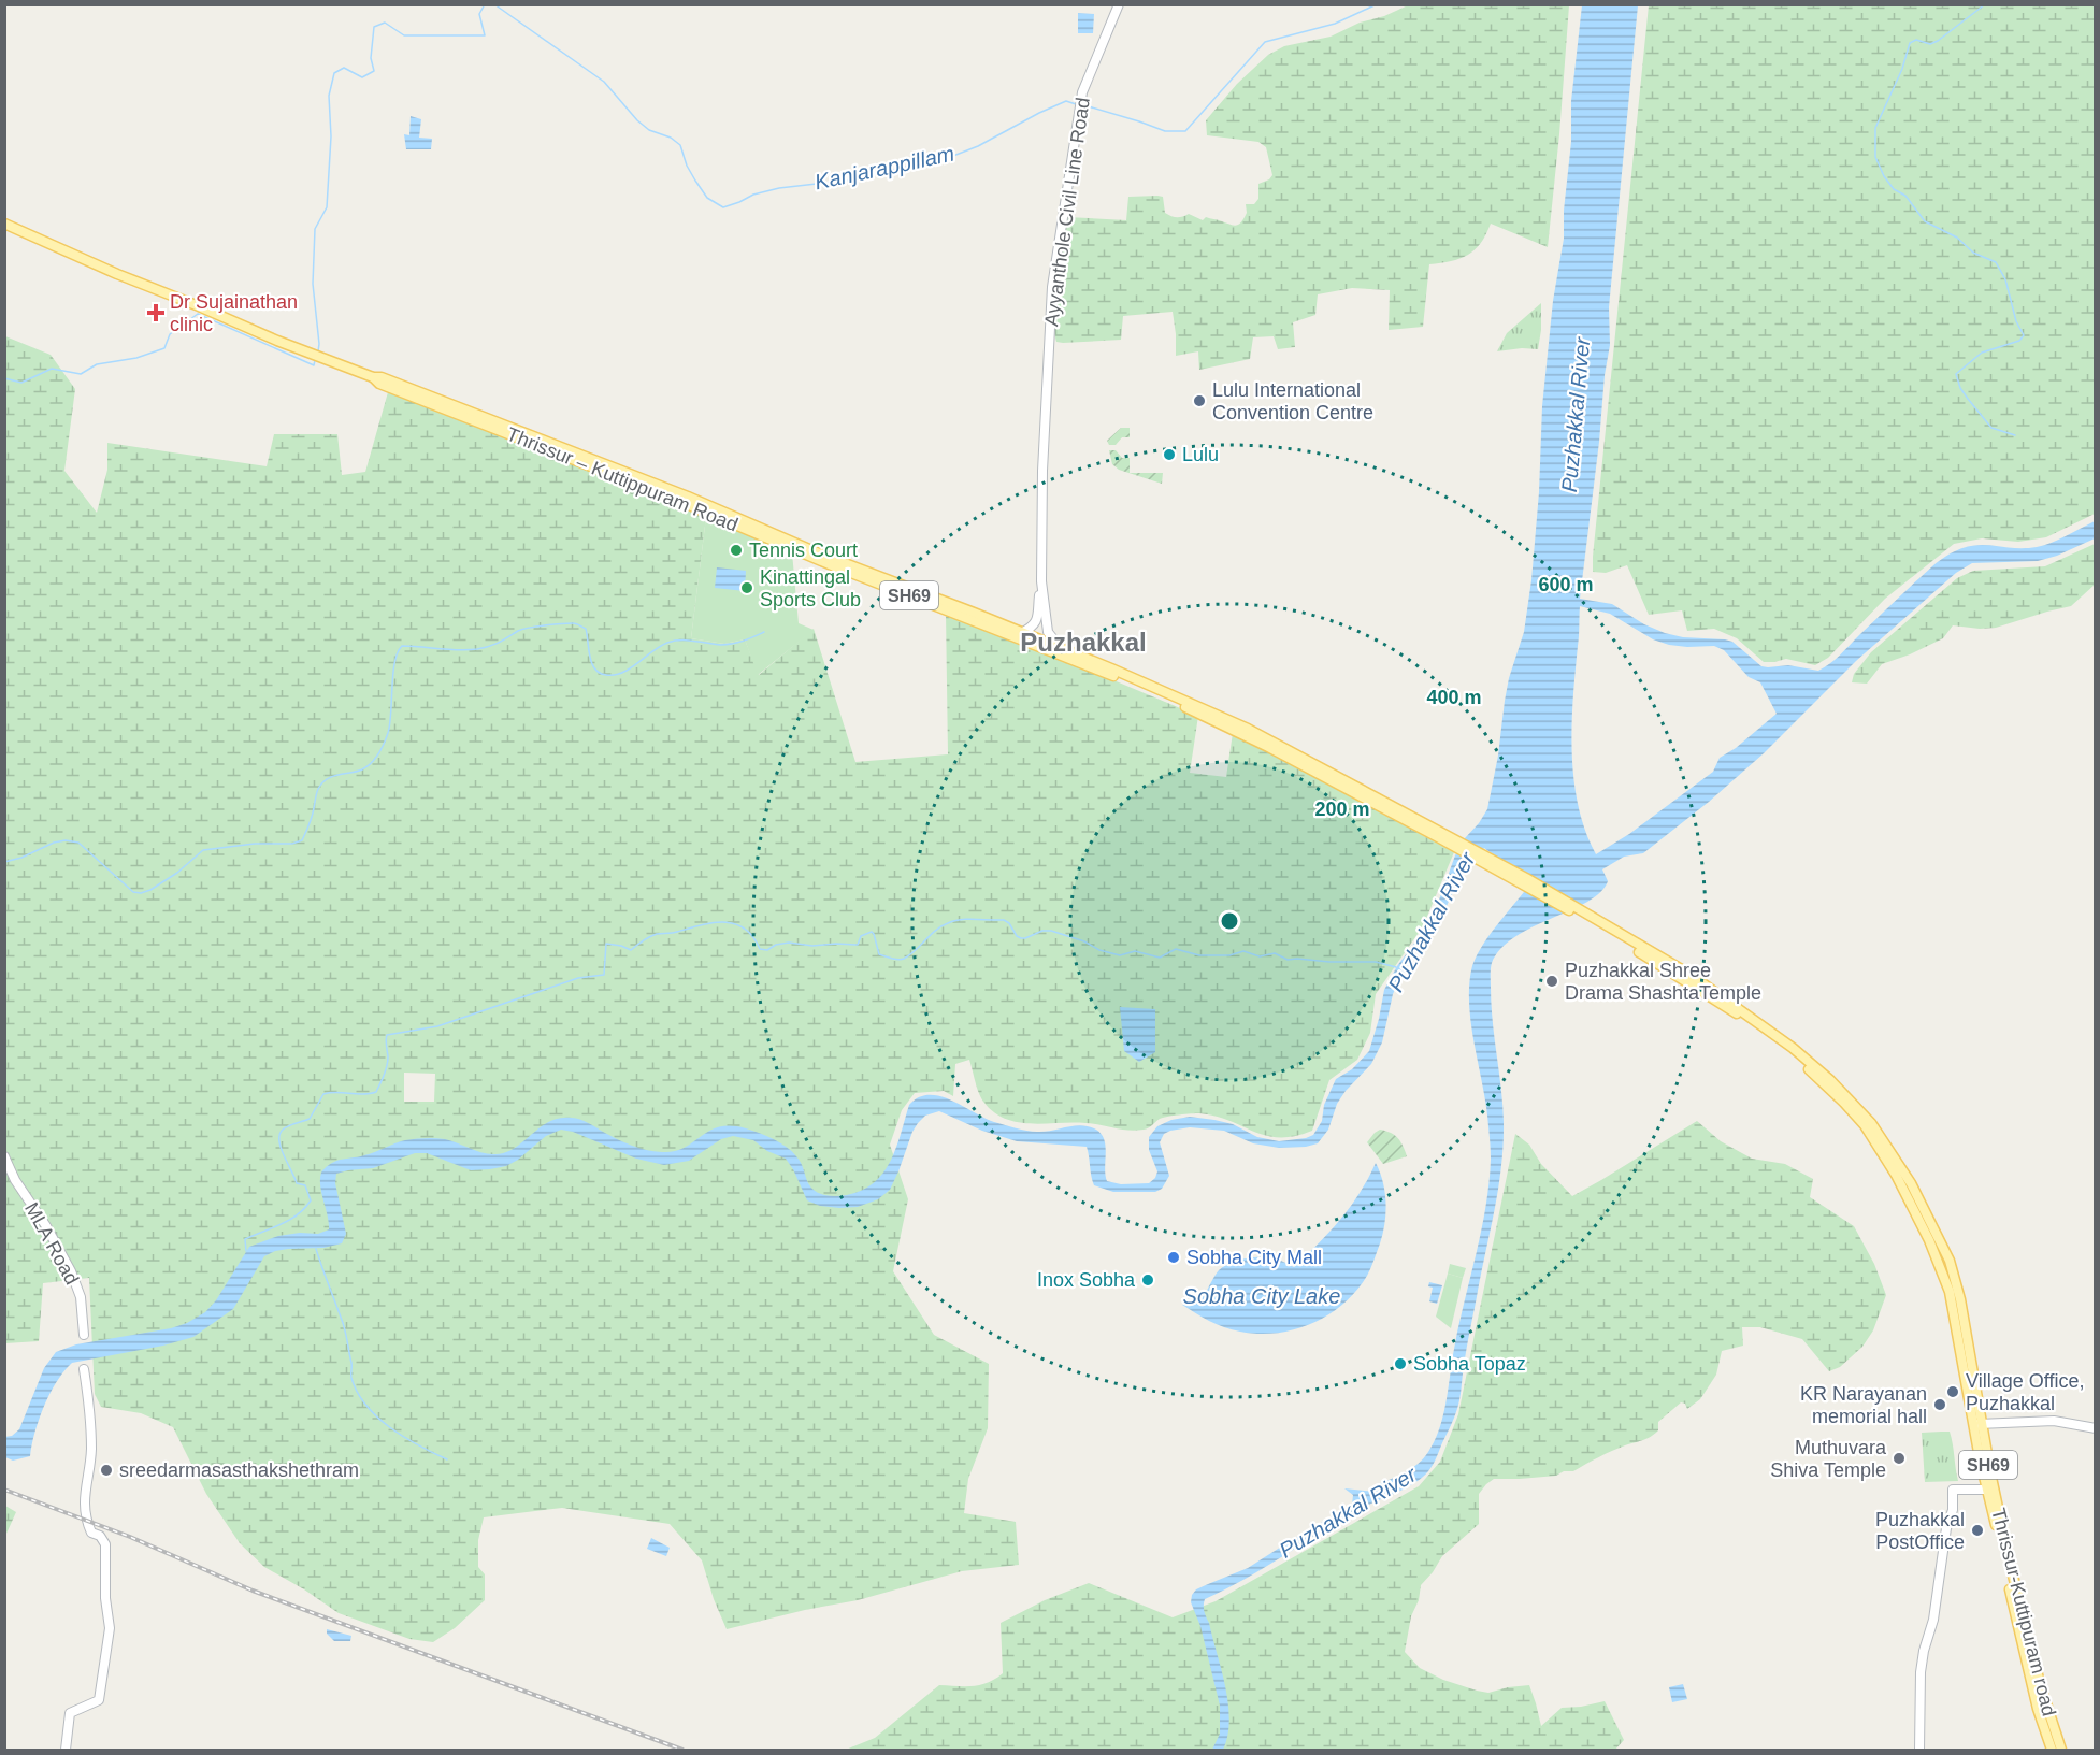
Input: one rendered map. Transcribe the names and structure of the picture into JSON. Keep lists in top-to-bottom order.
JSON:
{
  "streets": {
    "main road": ["Thrissur – Kuttippuram Road", "SH69", "Thrissur-Kuttipuram road"],
    "street": ["Ayyanthole Civil Line Road", "MLA Road"]
  },
  "crossings": [
    ["Ayyanthole Civil Line Road", "Thrissur – Kuttippuram Road"]
  ],
  "districts": ["Puzhakkal"],
  "water": ["Kanjarappillam", "Puzhakkal River", "Sobha City Lake"],
  "places": {
    "health": ["Dr Sujainathan clinic"],
    "other": [
      "Lulu International Convention Centre",
      "Lulu",
      "Tennis Court",
      "Kinattingal Sports Club",
      "Puzhakkal Shree Drama ShashtaTemple",
      "Sobha City Mall",
      "Inox Sobha",
      "Sobha Topaz",
      "Village Office, Puzhakkal",
      "KR Narayanan memorial hall",
      "Muthuvara Shiva Temple",
      "sreedarmasasthakshethram",
      "Puzhakkal PostOffice"
    ]
  },
  "rings": ["600 m", "400 m", "200 m"]
}
